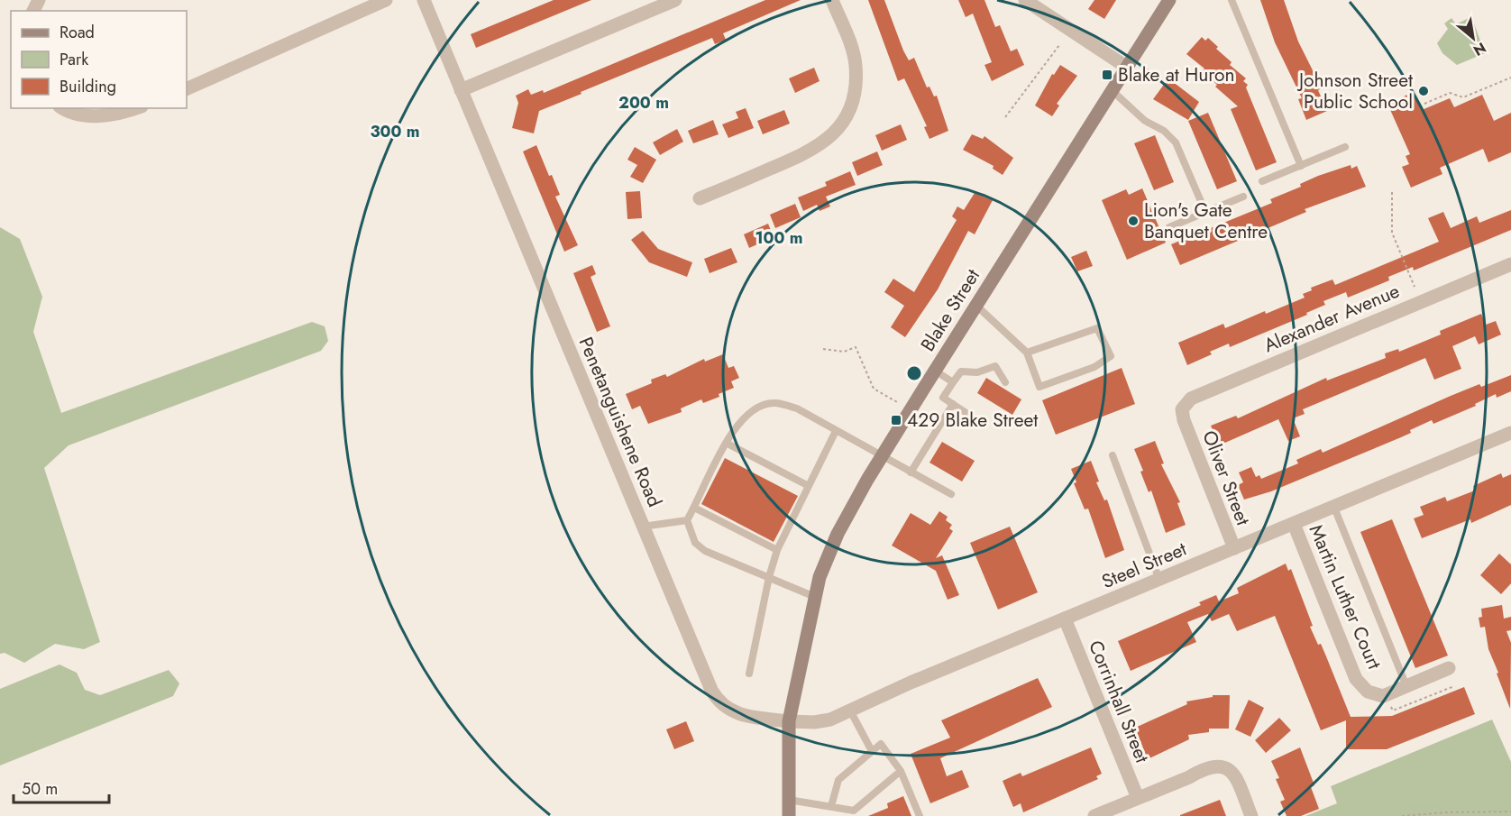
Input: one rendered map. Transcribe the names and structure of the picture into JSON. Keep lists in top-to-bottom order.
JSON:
{
  "streets": {
    "main road": ["Blake Street"],
    "street": [
      "Alexander Avenue",
      "Penetanguishene Road",
      "Oliver Street",
      "Steel Street",
      "Martin Luther Court",
      "Corrinhall Street"
    ]
  },
  "crossings": [
    ["Blake Street", "Penetanguishene Road"],
    ["Blake Street", "Steel Street"],
    ["Alexander Avenue", "Oliver Street"],
    ["Penetanguishene Road", "Steel Street"],
    ["Oliver Street", "Steel Street"],
    ["Steel Street", "Martin Luther Court"],
    ["Steel Street", "Corrinhall Street"]
  ],
  "places": {
    "transit": ["Blake at Huron", "429 Blake Street"],
    "other": ["Johnson Street Public School", "Lion's Gate Banquet Centre"]
  },
  "legend": ["Road", "Park", "Building"],
  "scale_bar": "50 m",
  "north": "bottom right",
  "rings": ["200 m", "300 m", "100 m"]
}
